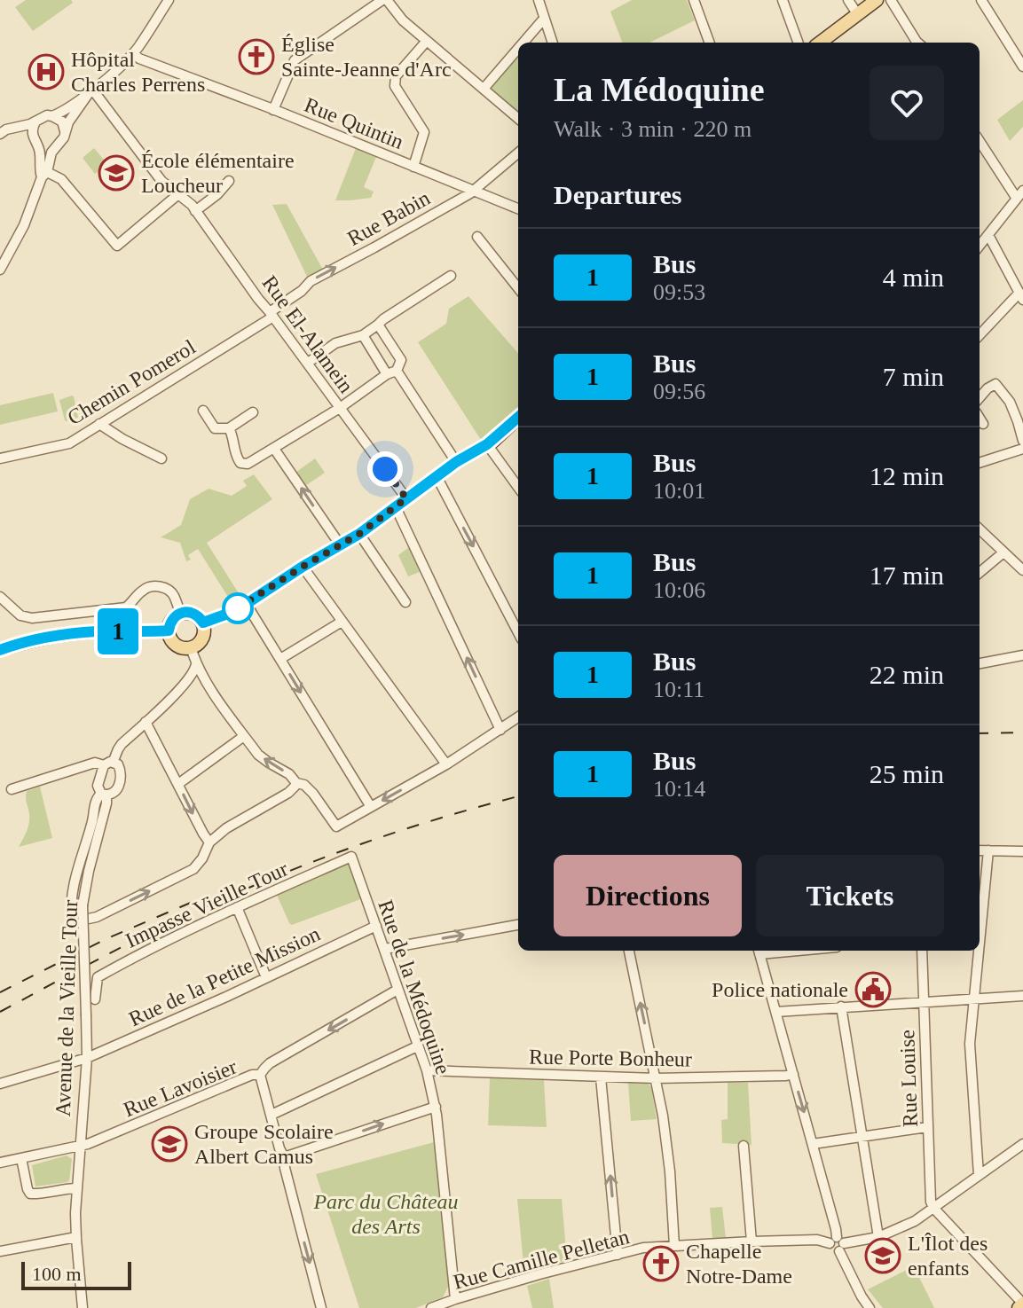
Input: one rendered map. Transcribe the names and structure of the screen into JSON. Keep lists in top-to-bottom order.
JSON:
{
  "streets": {
    "street": [
      "Rue Quintin",
      "Rue Babin",
      "Rue El-Alamein",
      "Chemin Pomerol",
      "Impasse Vieille Tour",
      "Rue de la Petite Mission",
      "Rue de la Médoquine",
      "Avenue de la Vieille Tour",
      "Rue Porte Bonheur",
      "Rue Louise",
      "Rue Lavoisier",
      "Rue Camille Pelletan"
    ]
  },
  "crossings": [
    ["Rue Quintin", "Rue Babin"],
    ["Rue Babin", "Rue El-Alamein"],
    ["Rue Babin", "Chemin Pomerol"],
    ["Rue El-Alamein", "Chemin Pomerol"],
    ["Impasse Vieille Tour", "Rue de la Médoquine"],
    ["Rue de la Petite Mission", "Rue de la Médoquine"],
    ["Rue de la Petite Mission", "Avenue de la Vieille Tour"],
    ["Rue de la Médoquine", "Rue Porte Bonheur"],
    ["Rue de la Médoquine", "Rue Lavoisier"],
    ["Rue de la Médoquine", "Rue Camille Pelletan"],
    ["Avenue de la Vieille Tour", "Rue Lavoisier"],
    ["Rue Louise", "Rue Camille Pelletan"]
  ],
  "parks": ["Parc du Château des Arts"],
  "places": {
    "church": ["Église Sainte-Jeanne d'Arc", "Chapelle Notre-Dame"],
    "hospital": ["Hôpital Charles Perrens"],
    "school or university": ["École élémentaire Loucheur", "Groupe Scolaire Albert Camus", "L'Îlot des enfants"],
    "public building": ["Police nationale"]
  },
  "lines": ["bus line 1"],
  "scale_bar": "100 m",
  "page": {
    "on_map": "1",
    "heading": [
      ["La Médoquine", "Walk · 3 min · 220 m"],
      "Departures"
    ],
    "list": [
      {
        "mark": "1",
        "name": "Bus",
        "note": "09:53",
        "value": "4 min"
      },
      {
        "mark": "1",
        "name": "Bus",
        "note": "09:56",
        "value": "7 min"
      },
      {
        "mark": "1",
        "name": "Bus",
        "note": "10:01",
        "value": "12 min"
      },
      {
        "mark": "1",
        "name": "Bus",
        "note": "10:06",
        "value": "17 min"
      },
      {
        "mark": "1",
        "name": "Bus",
        "note": "10:11",
        "value": "22 min"
      },
      {
        "mark": "1",
        "name": "Bus",
        "note": "10:14",
        "value": "25 min"
      }
    ],
    "buttons": ["Directions", "Tickets"],
    "scale": "100 m"
  }
}
